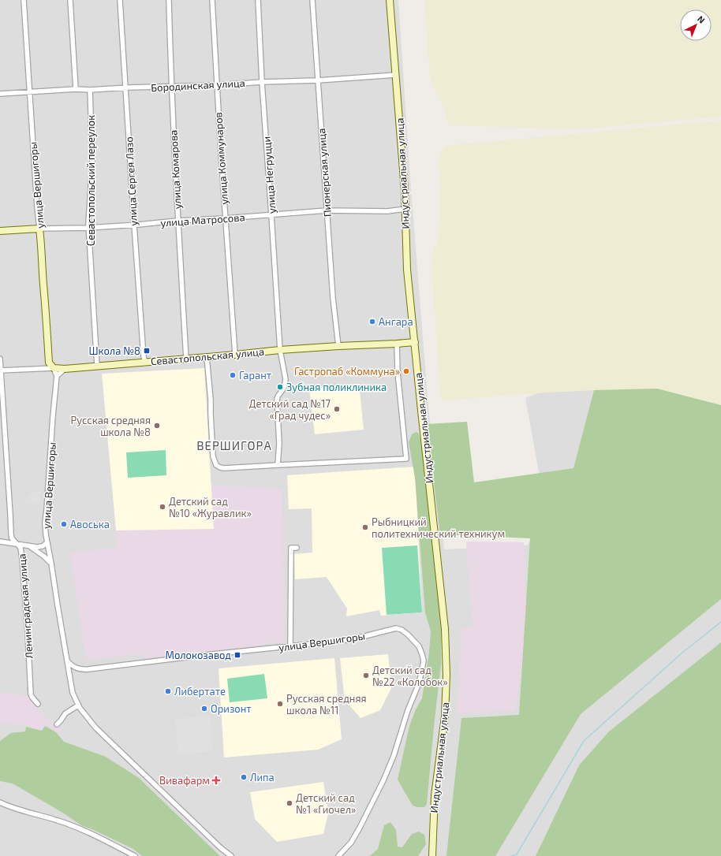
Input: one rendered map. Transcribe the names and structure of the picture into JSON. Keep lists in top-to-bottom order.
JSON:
{
  "streets": {
    "main road": [
      "Индустриальная улица",
      "улица Вершигоры",
      "улица Матросова",
      "Севастопольская улица"
    ],
    "street": [
      "Бородинская улица",
      "улица Коммунаров",
      "улица Комарова",
      "Пионерская улица",
      "улица Негруцци",
      "Севастопольский переулок",
      "улица Сергея Лазо",
      "Ленинградская улица"
    ]
  },
  "crossings": [
    ["Бородинская улица", "улица Коммунаров"],
    ["Бородинская улица", "улица Комарова"],
    ["Бородинская улица", "Пионерская улица"],
    ["Бородинская улица", "Индустриальная улица"],
    ["Бородинская улица", "улица Негруцци"],
    ["Бородинская улица", "Севастопольский переулок"],
    ["Бородинская улица", "улица Сергея Лазо"],
    ["Бородинская улица", "улица Вершигоры"],
    ["улица Коммунаров", "улица Матросова"],
    ["улица Коммунаров", "Севастопольская улица"],
    ["улица Комарова", "улица Матросова"],
    ["улица Комарова", "Севастопольская улица"],
    ["Пионерская улица", "улица Матросова"],
    ["Пионерская улица", "Севастопольская улица"],
    ["Индустриальная улица", "улица Матросова"],
    ["Индустриальная улица", "Севастопольская улица"],
    ["улица Негруцци", "улица Матросова"],
    ["улица Негруцци", "Севастопольская улица"],
    ["Севастопольский переулок", "улица Матросова"],
    ["Севастопольский переулок", "Севастопольская улица"],
    ["улица Сергея Лазо", "улица Матросова"],
    ["улица Сергея Лазо", "Севастопольская улица"],
    ["улица Вершигоры", "улица Матросова"],
    ["улица Вершигоры", "Севастопольская улица"],
    ["Севастопольская улица", "Ленинградская улица"]
  ],
  "districts": ["ВЕРШИГОРА"],
  "places": {
    "other": [
      "Ангара",
      "Гастропаб «Коммуна»",
      "Гарант",
      "Зубная поликлиника",
      "Детский сад №17 «Град чудес»",
      "Русская средняя школа №8",
      "Детский сад №10 «Журавлик»",
      "Авоська",
      "Рыбницкий политехнический техникум",
      "Детский сад №22 «Колобок»",
      "Либертате",
      "Русская средняя школа №11",
      "Оризонт",
      "Липа",
      "Детский сад №1 «Гиочел»"
    ],
    "transit": ["Школа №8", "Молокозавод"],
    "health": ["Вивафарм"]
  },
  "north": "top right"
}
